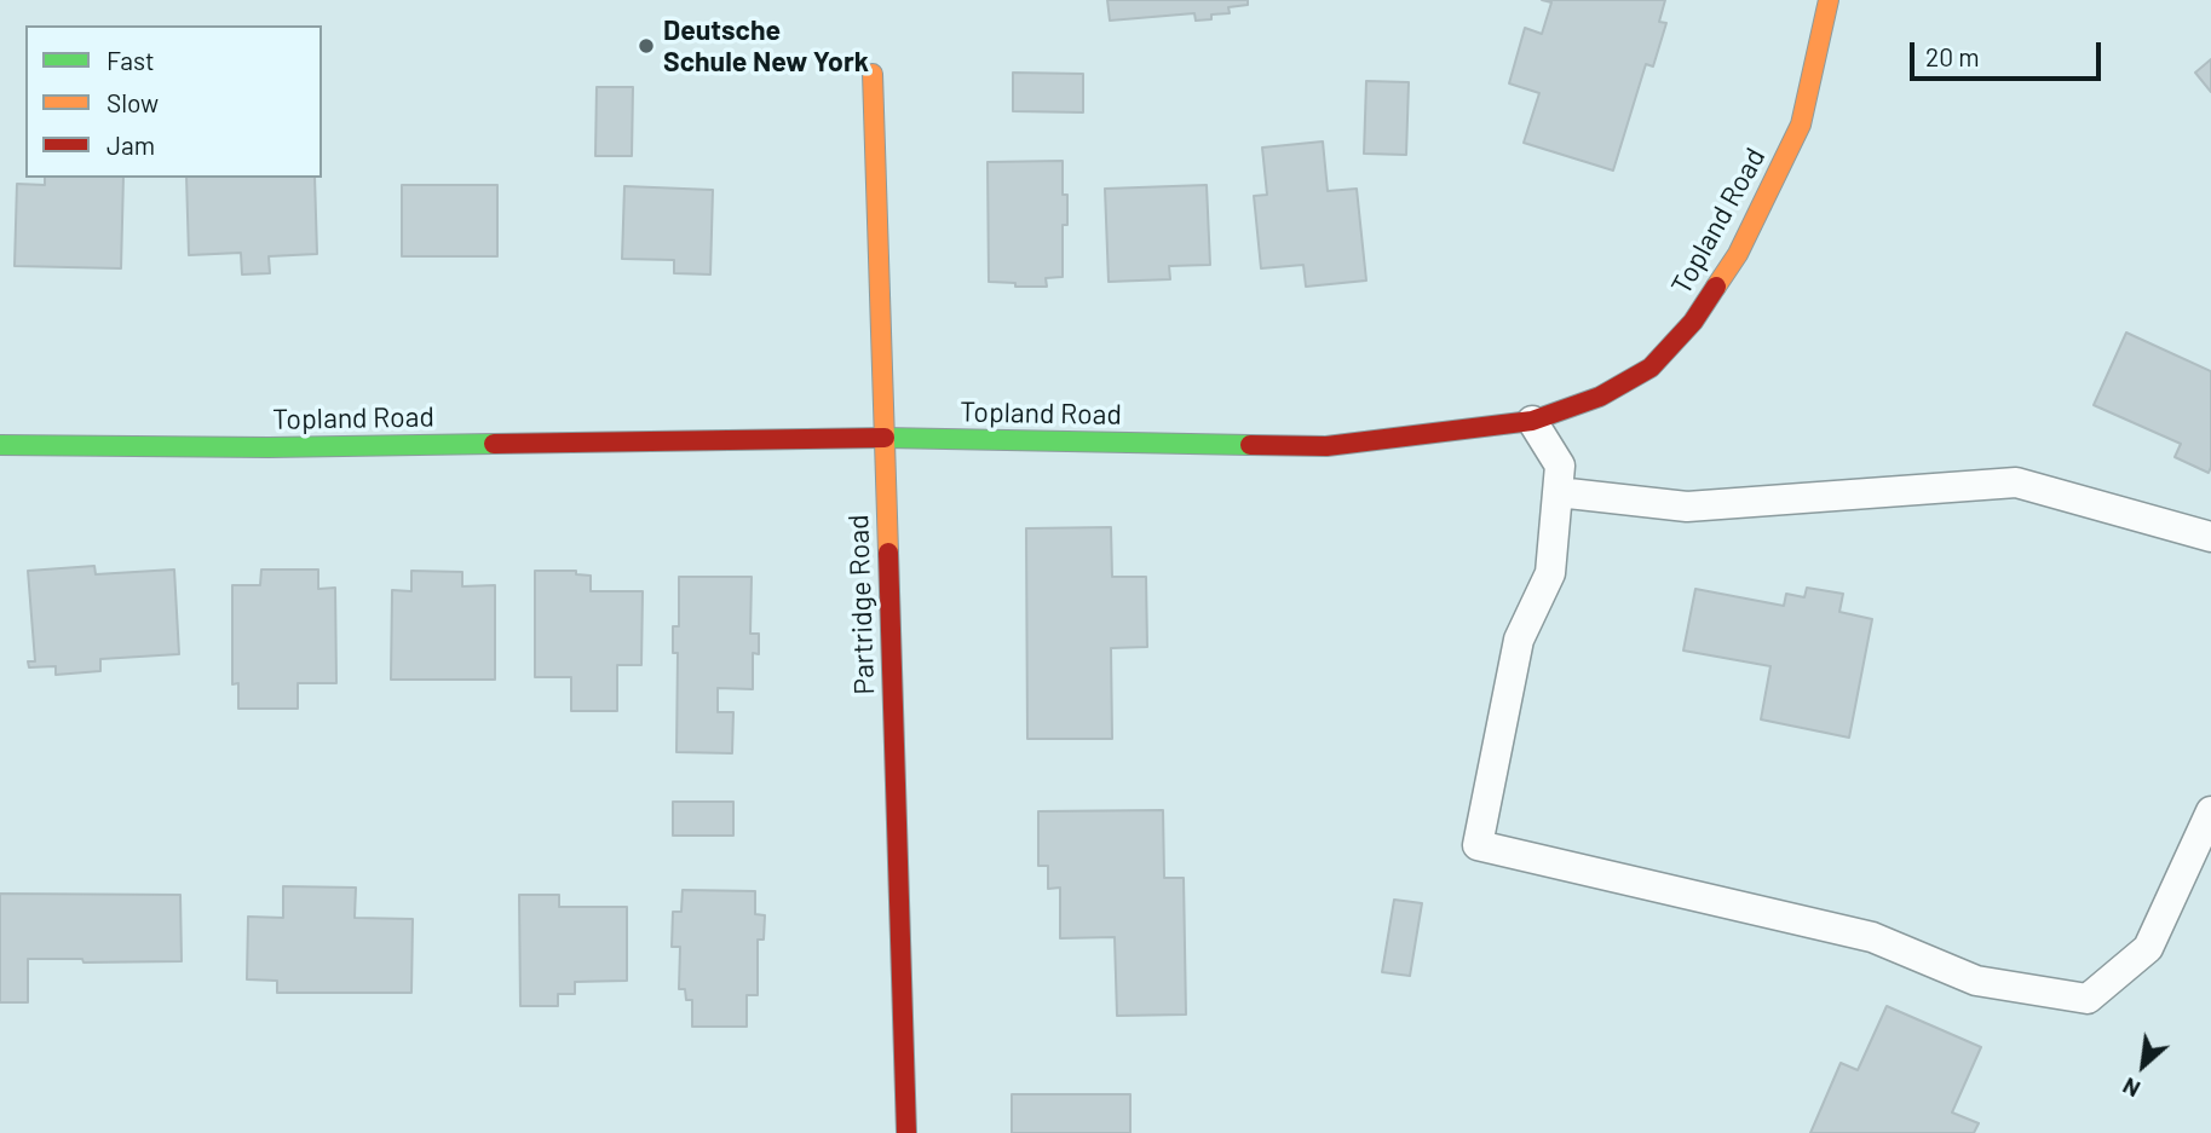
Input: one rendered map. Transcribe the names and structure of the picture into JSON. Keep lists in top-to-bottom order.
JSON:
{
  "streets": {
    "street": ["Topland Road", "Partridge Road"]
  },
  "crossings": [
    ["Topland Road", "Partridge Road"]
  ],
  "places": ["Deutsche Schule New York"],
  "legend": ["Fast", "Slow", "Jam"],
  "scale_bar": "20 m",
  "north": "bottom left"
}
